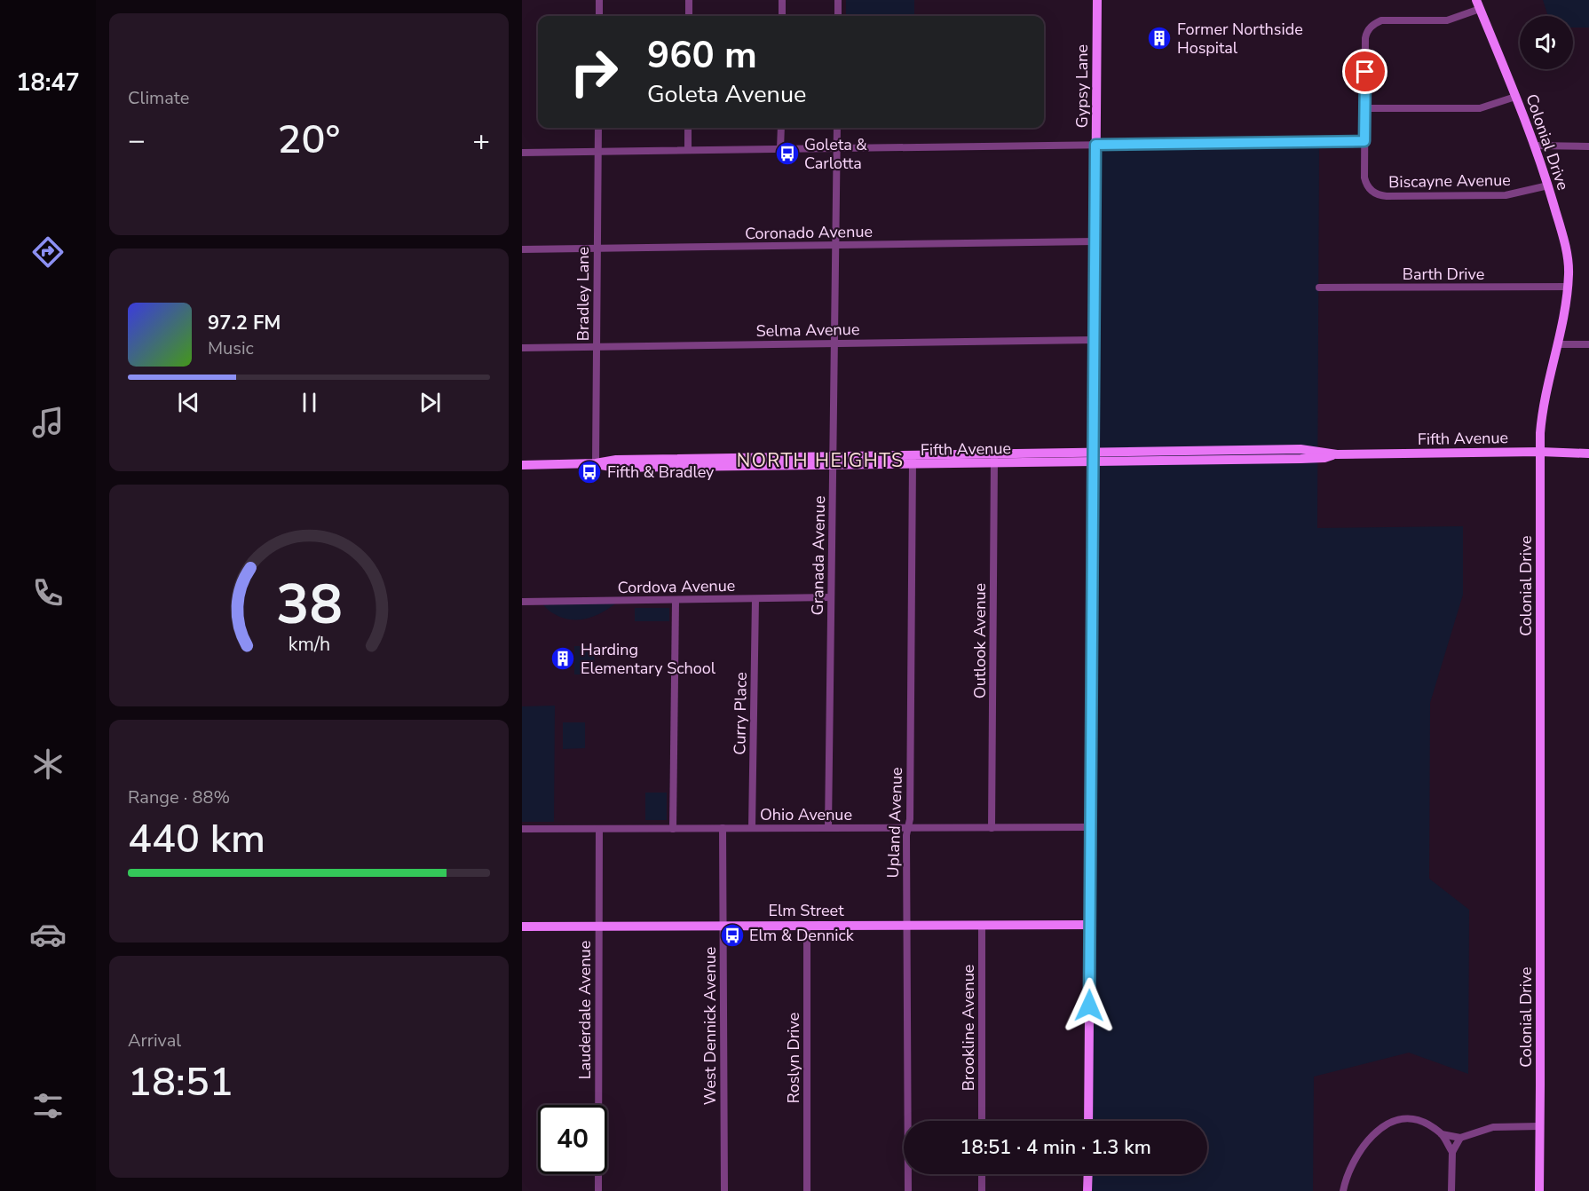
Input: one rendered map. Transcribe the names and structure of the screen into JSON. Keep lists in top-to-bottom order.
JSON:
{
  "streets": {
    "street": [
      "Gypsy Lane",
      "Colonial Drive",
      "Biscayne Avenue",
      "Coronado Avenue",
      "Barth Drive",
      "Bradley Lane",
      "Selma Avenue",
      "Fifth Avenue",
      "Granada Avenue",
      "Cordova Avenue",
      "Outlook Avenue",
      "Curry Place",
      "Ohio Avenue",
      "Upland Avenue",
      "Elm Street",
      "Lauderdale Avenue",
      "West Dennick Avenue",
      "Brookline Avenue",
      "Roslyn Drive"
    ]
  },
  "crossings": [
    ["Gypsy Lane", "Coronado Avenue"],
    ["Gypsy Lane", "Selma Avenue"],
    ["Gypsy Lane", "Fifth Avenue"],
    ["Gypsy Lane", "Ohio Avenue"],
    ["Gypsy Lane", "Elm Street"],
    ["Colonial Drive", "Biscayne Avenue"],
    ["Colonial Drive", "Barth Drive"],
    ["Colonial Drive", "Fifth Avenue"],
    ["Coronado Avenue", "Bradley Lane"],
    ["Coronado Avenue", "Granada Avenue"],
    ["Bradley Lane", "Selma Avenue"],
    ["Bradley Lane", "Fifth Avenue"],
    ["Selma Avenue", "Granada Avenue"],
    ["Fifth Avenue", "Granada Avenue"],
    ["Fifth Avenue", "Outlook Avenue"],
    ["Fifth Avenue", "Upland Avenue"],
    ["Granada Avenue", "Cordova Avenue"],
    ["Granada Avenue", "Ohio Avenue"],
    ["Cordova Avenue", "Curry Place"],
    ["Outlook Avenue", "Ohio Avenue"],
    ["Curry Place", "Ohio Avenue"],
    ["Ohio Avenue", "Upland Avenue"],
    ["Ohio Avenue", "Lauderdale Avenue"],
    ["Ohio Avenue", "West Dennick Avenue"],
    ["Upland Avenue", "Elm Street"],
    ["Elm Street", "Lauderdale Avenue"],
    ["Elm Street", "West Dennick Avenue"],
    ["Elm Street", "Brookline Avenue"],
    ["Elm Street", "Roslyn Drive"]
  ],
  "districts": ["NORTH HEIGHTS"],
  "places": {
    "building": ["Former Northside Hospital", "Harding Elementary School"],
    "bus stop": ["Goleta & Carlotta", "Fifth & Bradley", "Elm & Dennick"]
  },
  "page": {
    "tabs": "18:47",
    "tile": [
      "Climate",
      ["Range · 88%", "440 km"],
      ["Arrival", "18:51"]
    ],
    "turn": ["960 m", "Goleta Avenue"],
    "heat": ["−", "20°", "+"],
    "song": ["97.2 FM", "Music"],
    "limit": "40",
    "trip": "18:51 · 4 min · 1.3 km",
    "gauge": ["38", "km/h"]
  }
}
